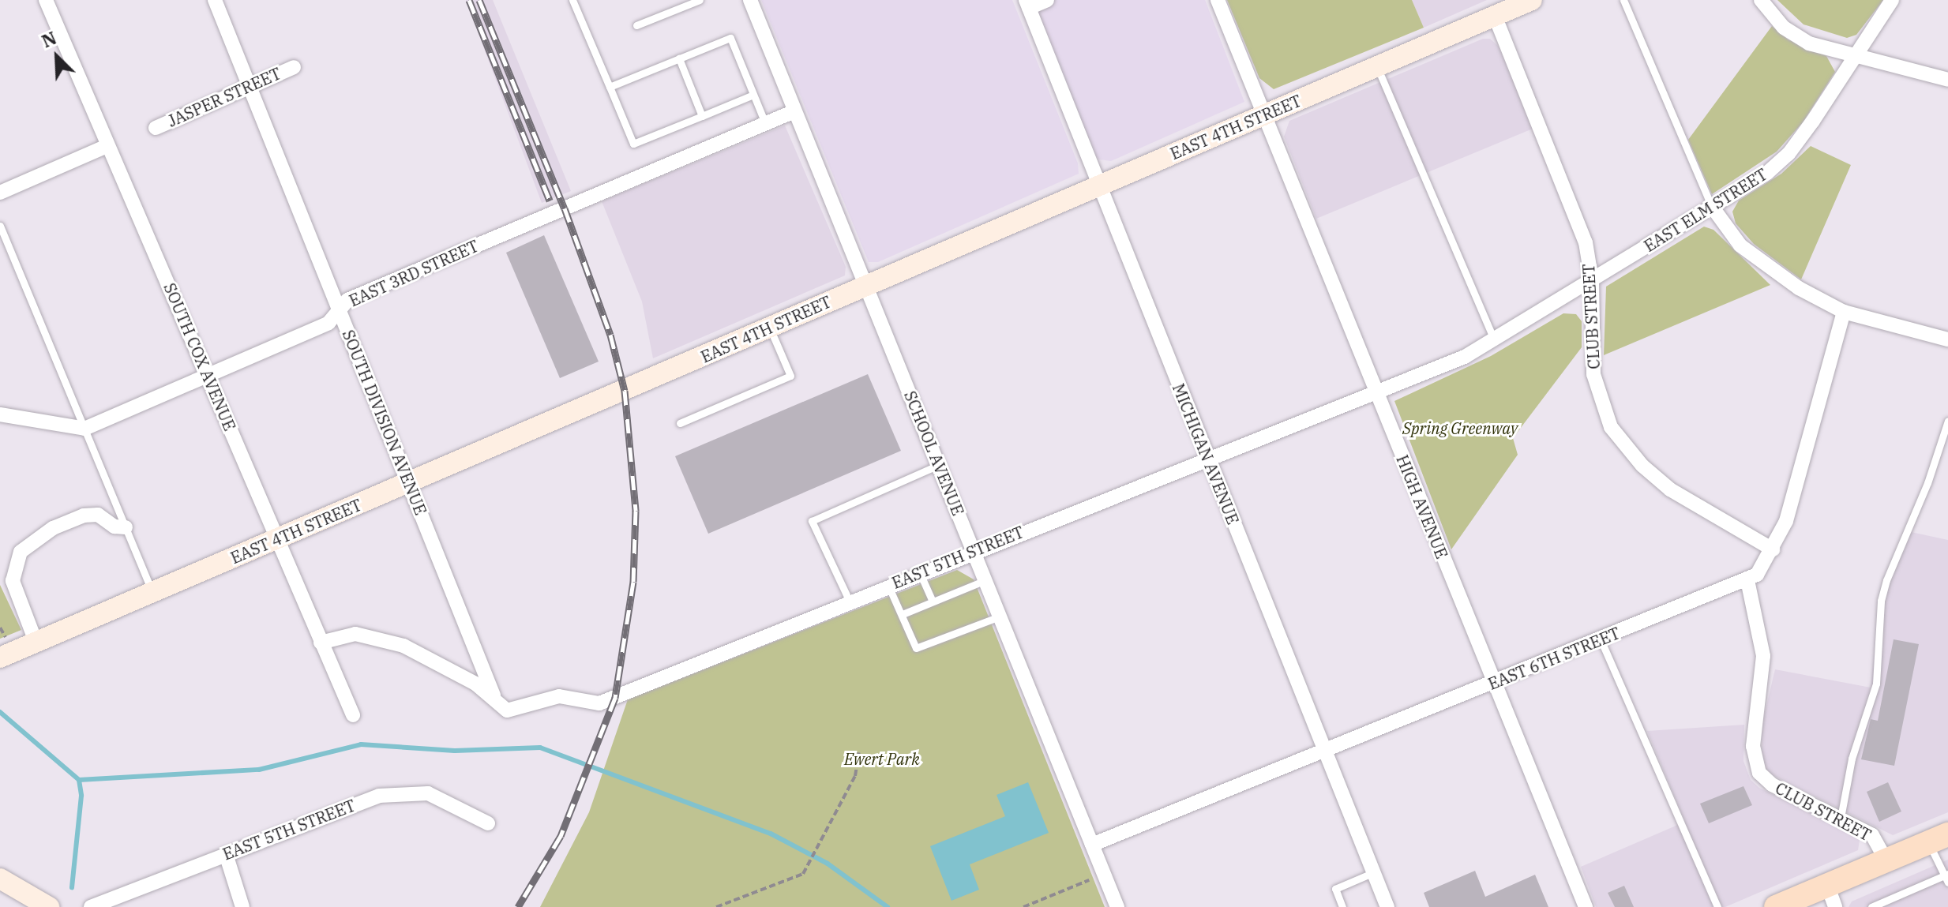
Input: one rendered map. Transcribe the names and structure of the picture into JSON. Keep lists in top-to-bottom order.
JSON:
{
  "streets": {
    "street": [
      "JASPER STREET",
      "EAST 4TH STREET",
      "EAST ELM STREET",
      "EAST 3RD STREET",
      "CLUB STREET",
      "SOUTH COX AVENUE",
      "SOUTH DIVISION AVENUE",
      "SCHOOL AVENUE",
      "MICHIGAN AVENUE",
      "HIGH AVENUE",
      "EAST 5TH STREET",
      "EAST 6TH STREET"
    ]
  },
  "crossings": [
    ["JASPER STREET", "SOUTH DIVISION AVENUE"],
    ["EAST 4TH STREET", "CLUB STREET"],
    ["EAST 4TH STREET", "SOUTH COX AVENUE"],
    ["EAST 4TH STREET", "SOUTH DIVISION AVENUE"],
    ["EAST 4TH STREET", "SCHOOL AVENUE"],
    ["EAST 4TH STREET", "MICHIGAN AVENUE"],
    ["EAST 4TH STREET", "HIGH AVENUE"],
    ["EAST ELM STREET", "CLUB STREET"],
    ["EAST ELM STREET", "EAST 5TH STREET"],
    ["EAST 3RD STREET", "SOUTH COX AVENUE"],
    ["EAST 3RD STREET", "SOUTH DIVISION AVENUE"],
    ["EAST 3RD STREET", "SCHOOL AVENUE"],
    ["CLUB STREET", "EAST 5TH STREET"],
    ["CLUB STREET", "EAST 6TH STREET"],
    ["SOUTH DIVISION AVENUE", "EAST 5TH STREET"],
    ["SCHOOL AVENUE", "EAST 5TH STREET"],
    ["SCHOOL AVENUE", "EAST 6TH STREET"],
    ["MICHIGAN AVENUE", "EAST 5TH STREET"],
    ["MICHIGAN AVENUE", "EAST 6TH STREET"],
    ["HIGH AVENUE", "EAST 5TH STREET"],
    ["HIGH AVENUE", "EAST 6TH STREET"]
  ],
  "parks": ["Spring Greenway", "Ewert Park"],
  "north": "top left"
}
